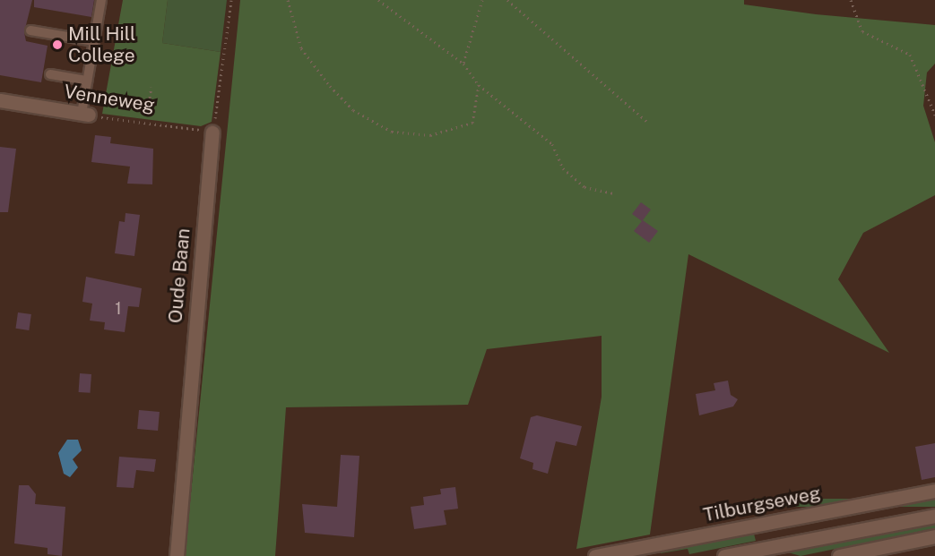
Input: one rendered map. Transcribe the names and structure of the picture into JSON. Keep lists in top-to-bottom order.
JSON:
{
  "streets": {
    "street": ["Venneweg", "Oude Baan", "Tilburgseweg"]
  },
  "crossings": [
    ["Venneweg", "Oude Baan"]
  ],
  "places": ["Mill Hill College"],
  "house_numbers": ["1"]
}
